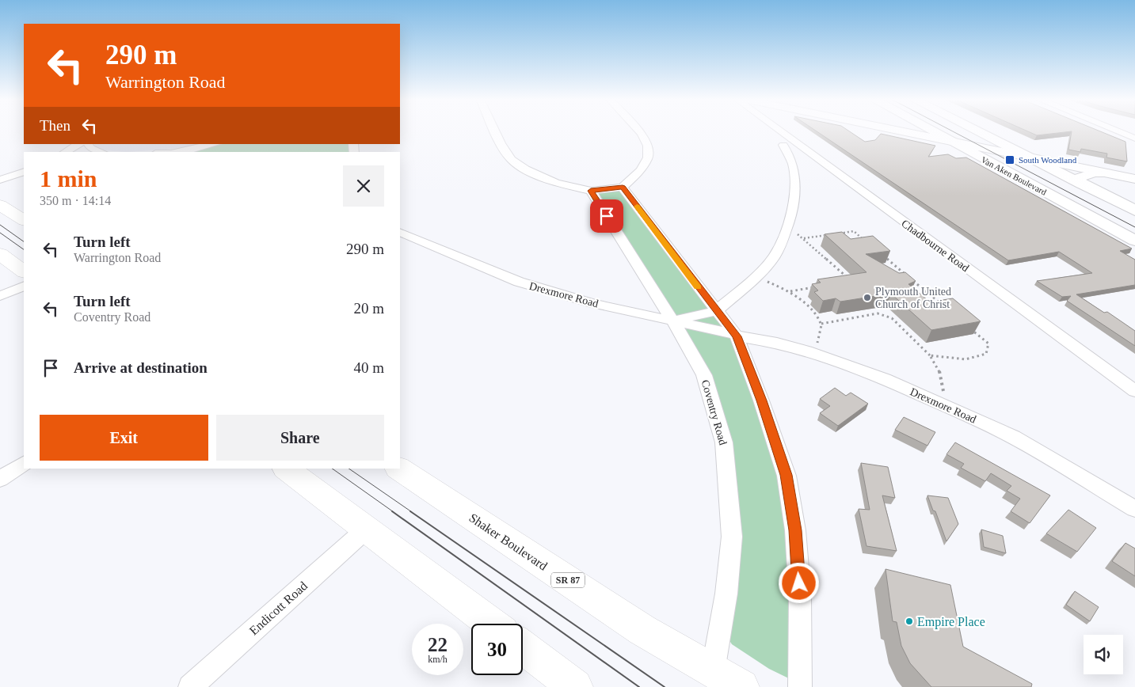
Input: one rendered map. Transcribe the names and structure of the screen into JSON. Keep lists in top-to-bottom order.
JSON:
{
  "streets": {
    "main road": ["Van Aken Boulevard", "Shaker Boulevard", "SR 87"],
    "street": [
      "Chadbourne Road",
      "Drexmore Road",
      "Coventry Road",
      "Endicott Road"
    ]
  },
  "crossings": [
    ["Drexmore Road", "Coventry Road"],
    ["Coventry Road", "Shaker Boulevard"]
  ],
  "places": {
    "transit": ["South Woodland"],
    "other": ["Plymouth United Church of Christ", "Empire Place"]
  },
  "page": {
    "turn": ["290 m", "Warrington Road"],
    "then": "Then",
    "heading": ["1 min", "350 m · 14:14"],
    "list": [
      {
        "name": "Turn left",
        "note": "Warrington Road",
        "value": "290 m"
      },
      {
        "name": "Turn left",
        "note": "Coventry Road",
        "value": "20 m"
      },
      {
        "name": "Arrive at destination",
        "value": "40 m"
      }
    ],
    "buttons": ["Exit", "Share"],
    "speed": "22 km/h",
    "limit": "30"
  }
}
